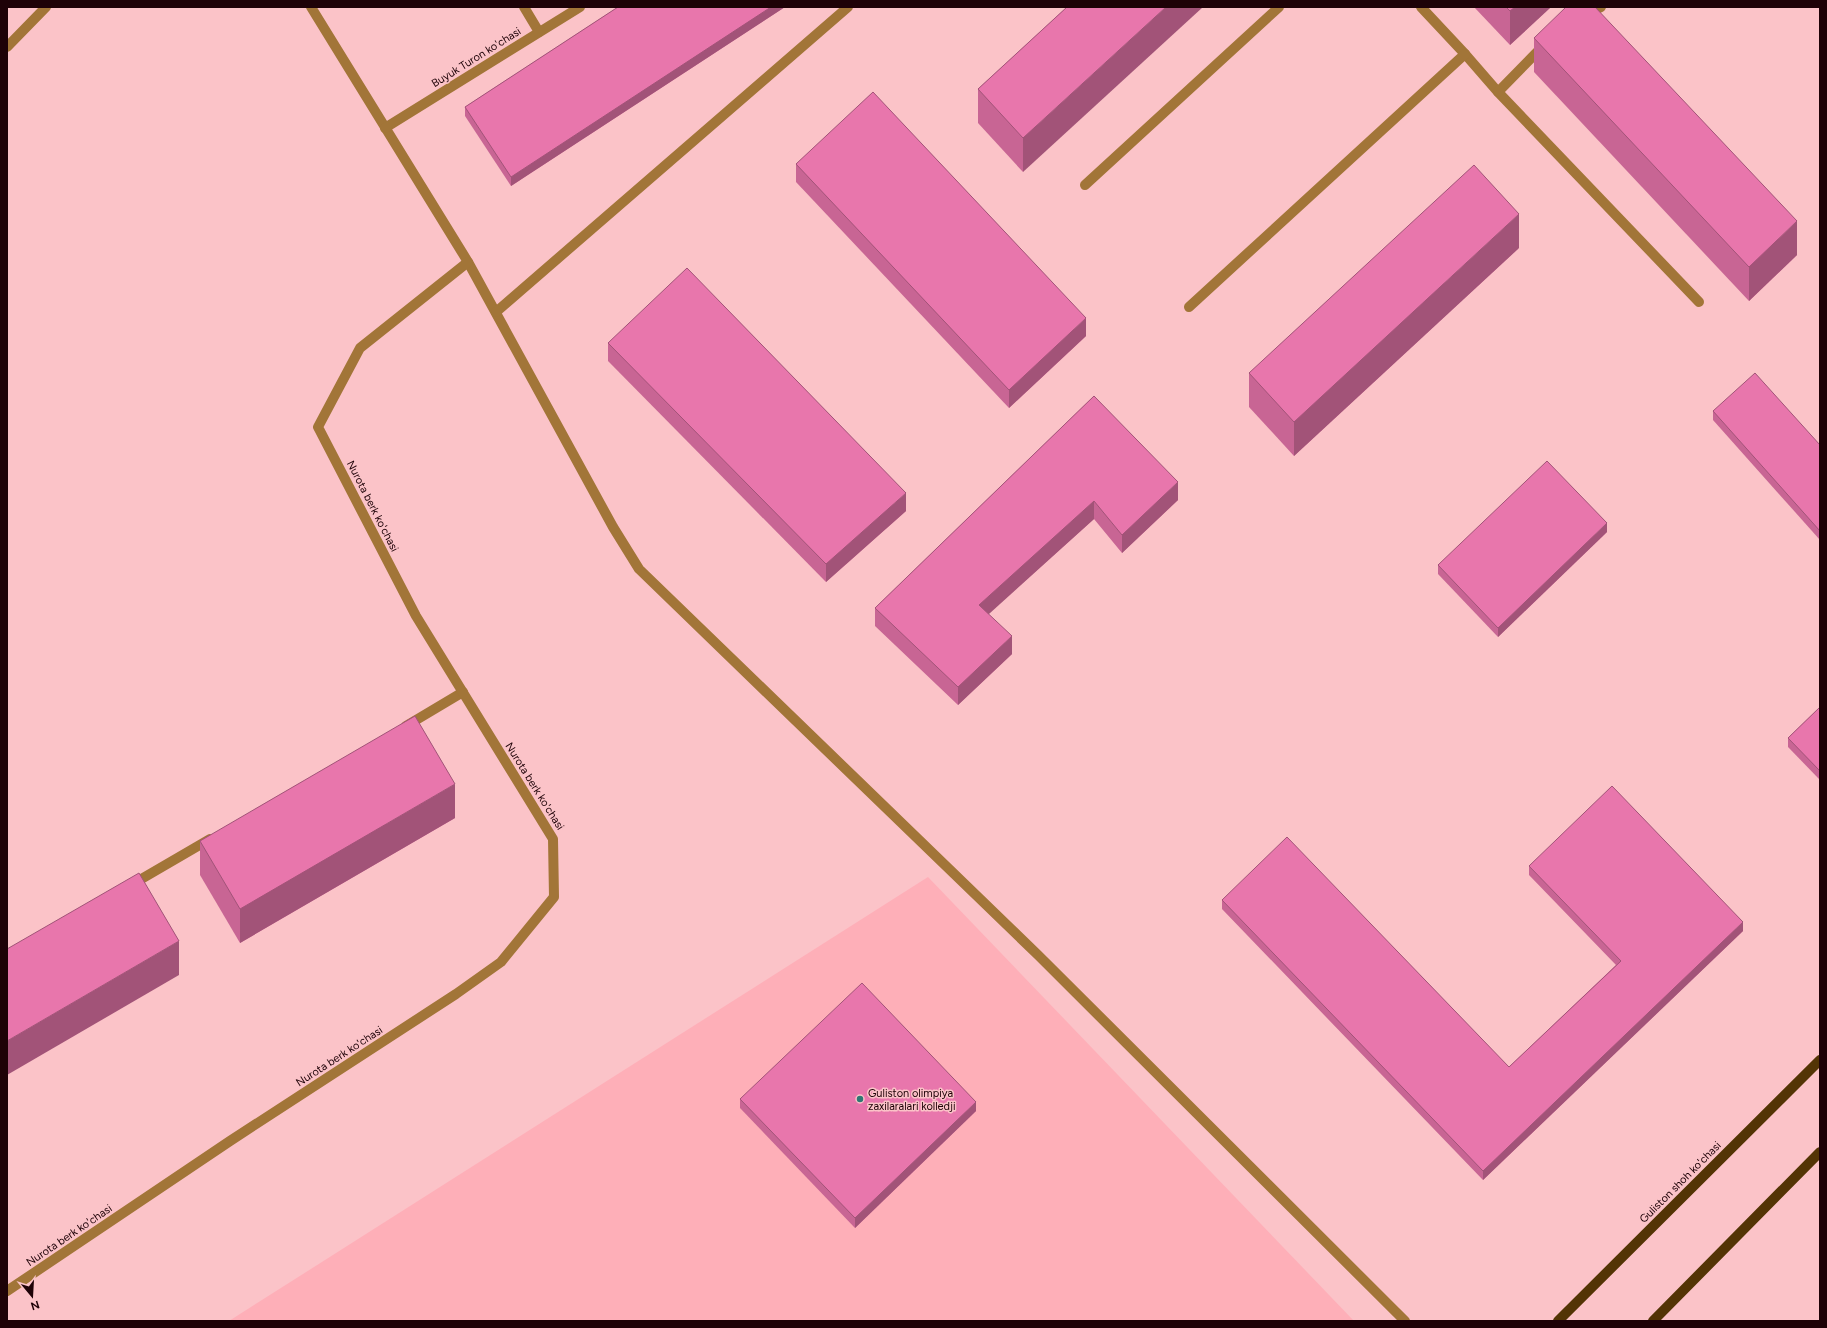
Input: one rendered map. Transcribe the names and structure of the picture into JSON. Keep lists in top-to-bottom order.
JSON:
{
  "streets": {
    "main road": ["Guliston shoh ko'chasi"],
    "street": ["Buyuk Turon ko'chasi", "Nurota berk ko'chasi"]
  },
  "places": ["Guliston olimpiya zaxilaralari kolledji"],
  "north": "bottom"
}
